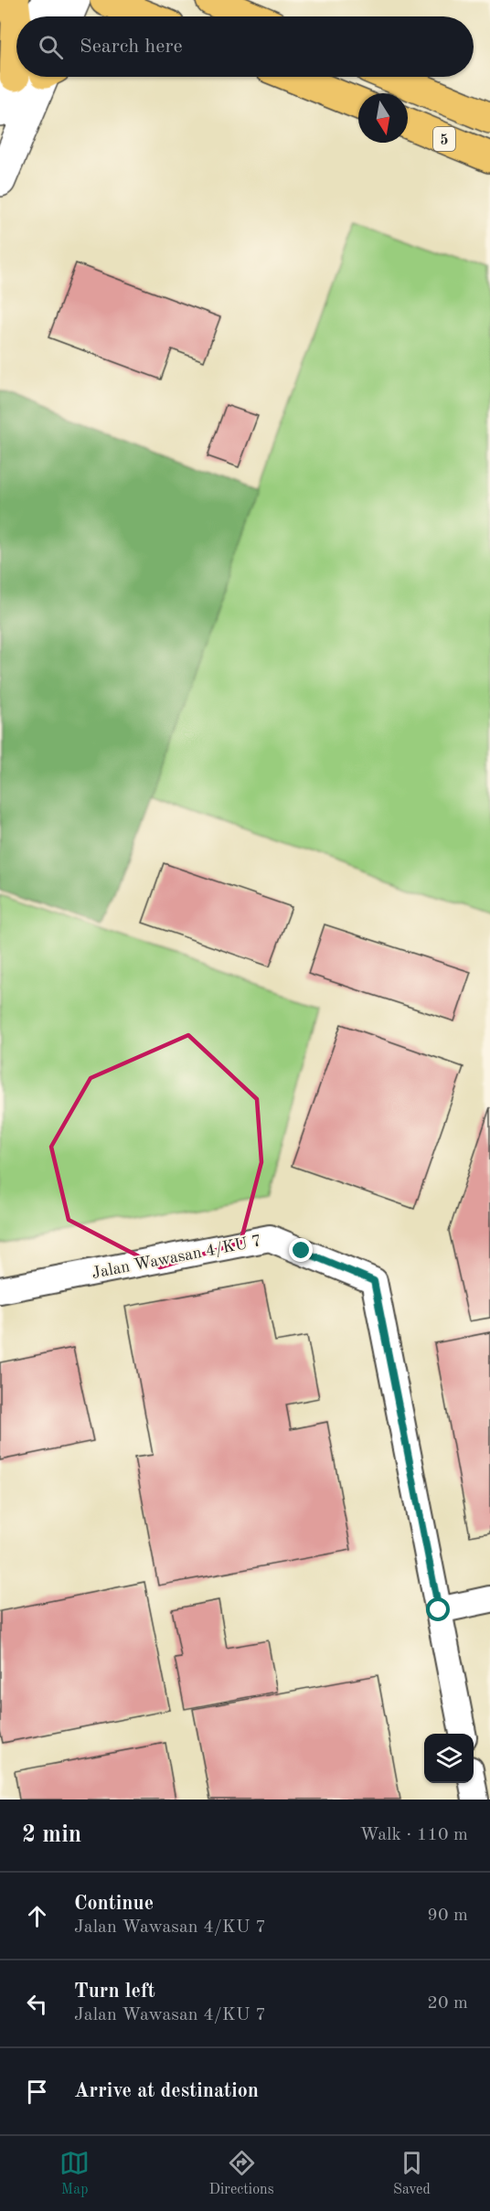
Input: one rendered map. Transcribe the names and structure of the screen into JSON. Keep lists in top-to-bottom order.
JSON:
{
  "streets": {
    "highway": ["5"],
    "street": ["Jalan Wawasan 4/KU 7"]
  },
  "north": "bottom",
  "page": {
    "search": "Search here",
    "heading": ["2 min", "Walk · 110 m"],
    "list": [
      ["Continue", "Jalan Wawasan 4/KU 7", "90 m"],
      ["Turn left", "Jalan Wawasan 4/KU 7", "20 m"],
      "Arrive at destination"
    ],
    "nav": ["Map", "Directions", "Saved"]
  }
}
